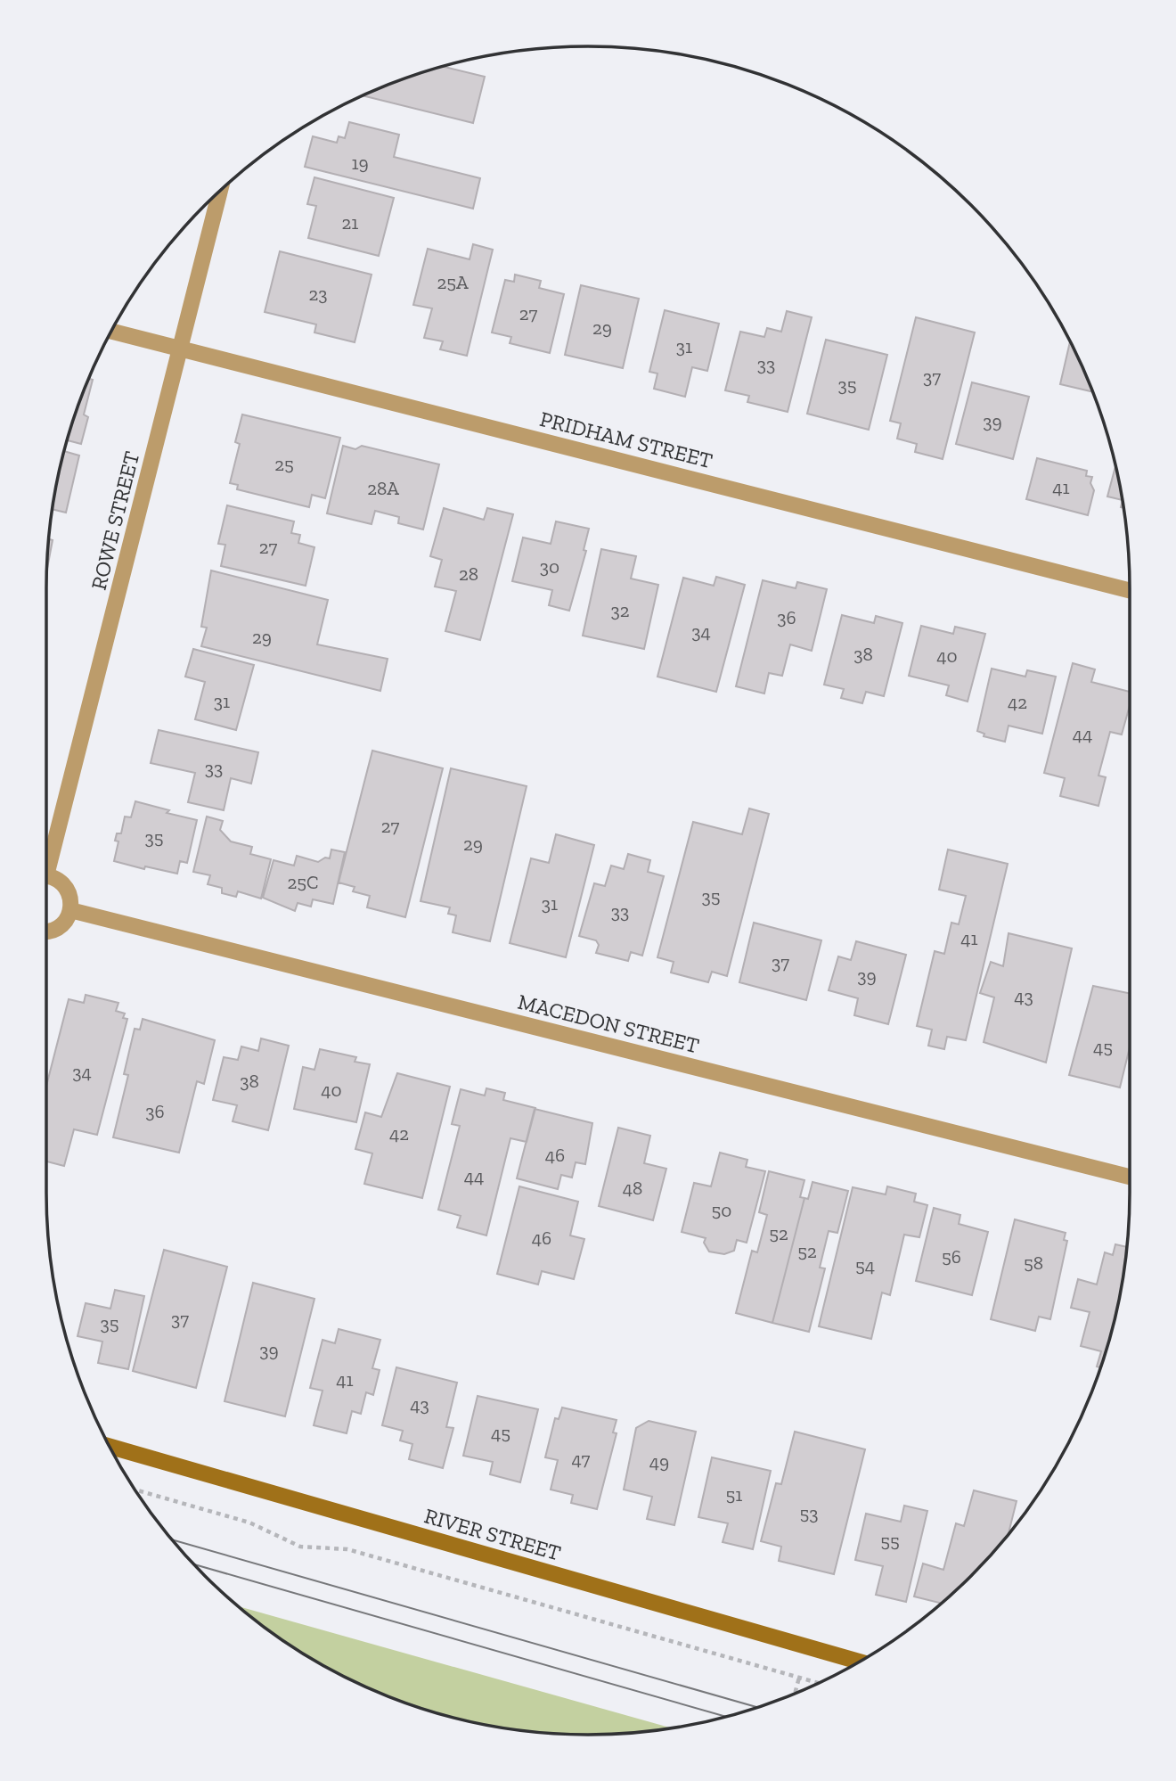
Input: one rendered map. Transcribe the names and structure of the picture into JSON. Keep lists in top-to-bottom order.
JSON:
{
  "streets": {
    "street": [
      "PRIDHAM STREET",
      "ROWE STREET",
      "MACEDON STREET",
      "RIVER STREET"
    ]
  },
  "crossings": [
    ["PRIDHAM STREET", "ROWE STREET"]
  ],
  "house_numbers": [
    "19",
    "21",
    "25A",
    "23",
    "27",
    "29",
    "31",
    "33",
    "37",
    "35",
    "39",
    "25",
    "41",
    "28A",
    "27",
    "30",
    "28",
    "32",
    "36",
    "34",
    "29",
    "38",
    "40",
    "31",
    "42",
    "44",
    "33",
    "27",
    "35",
    "29",
    "25C",
    "35",
    "31",
    "33",
    "41",
    "37",
    "39",
    "43",
    "45",
    "34",
    "38",
    "40",
    "36",
    "42",
    "46",
    "44",
    "48",
    "50",
    "52",
    "46",
    "52",
    "56",
    "58",
    "54",
    "37",
    "35",
    "39",
    "41",
    "43",
    "45",
    "47",
    "49",
    "51",
    "53",
    "55"
  ]
}
